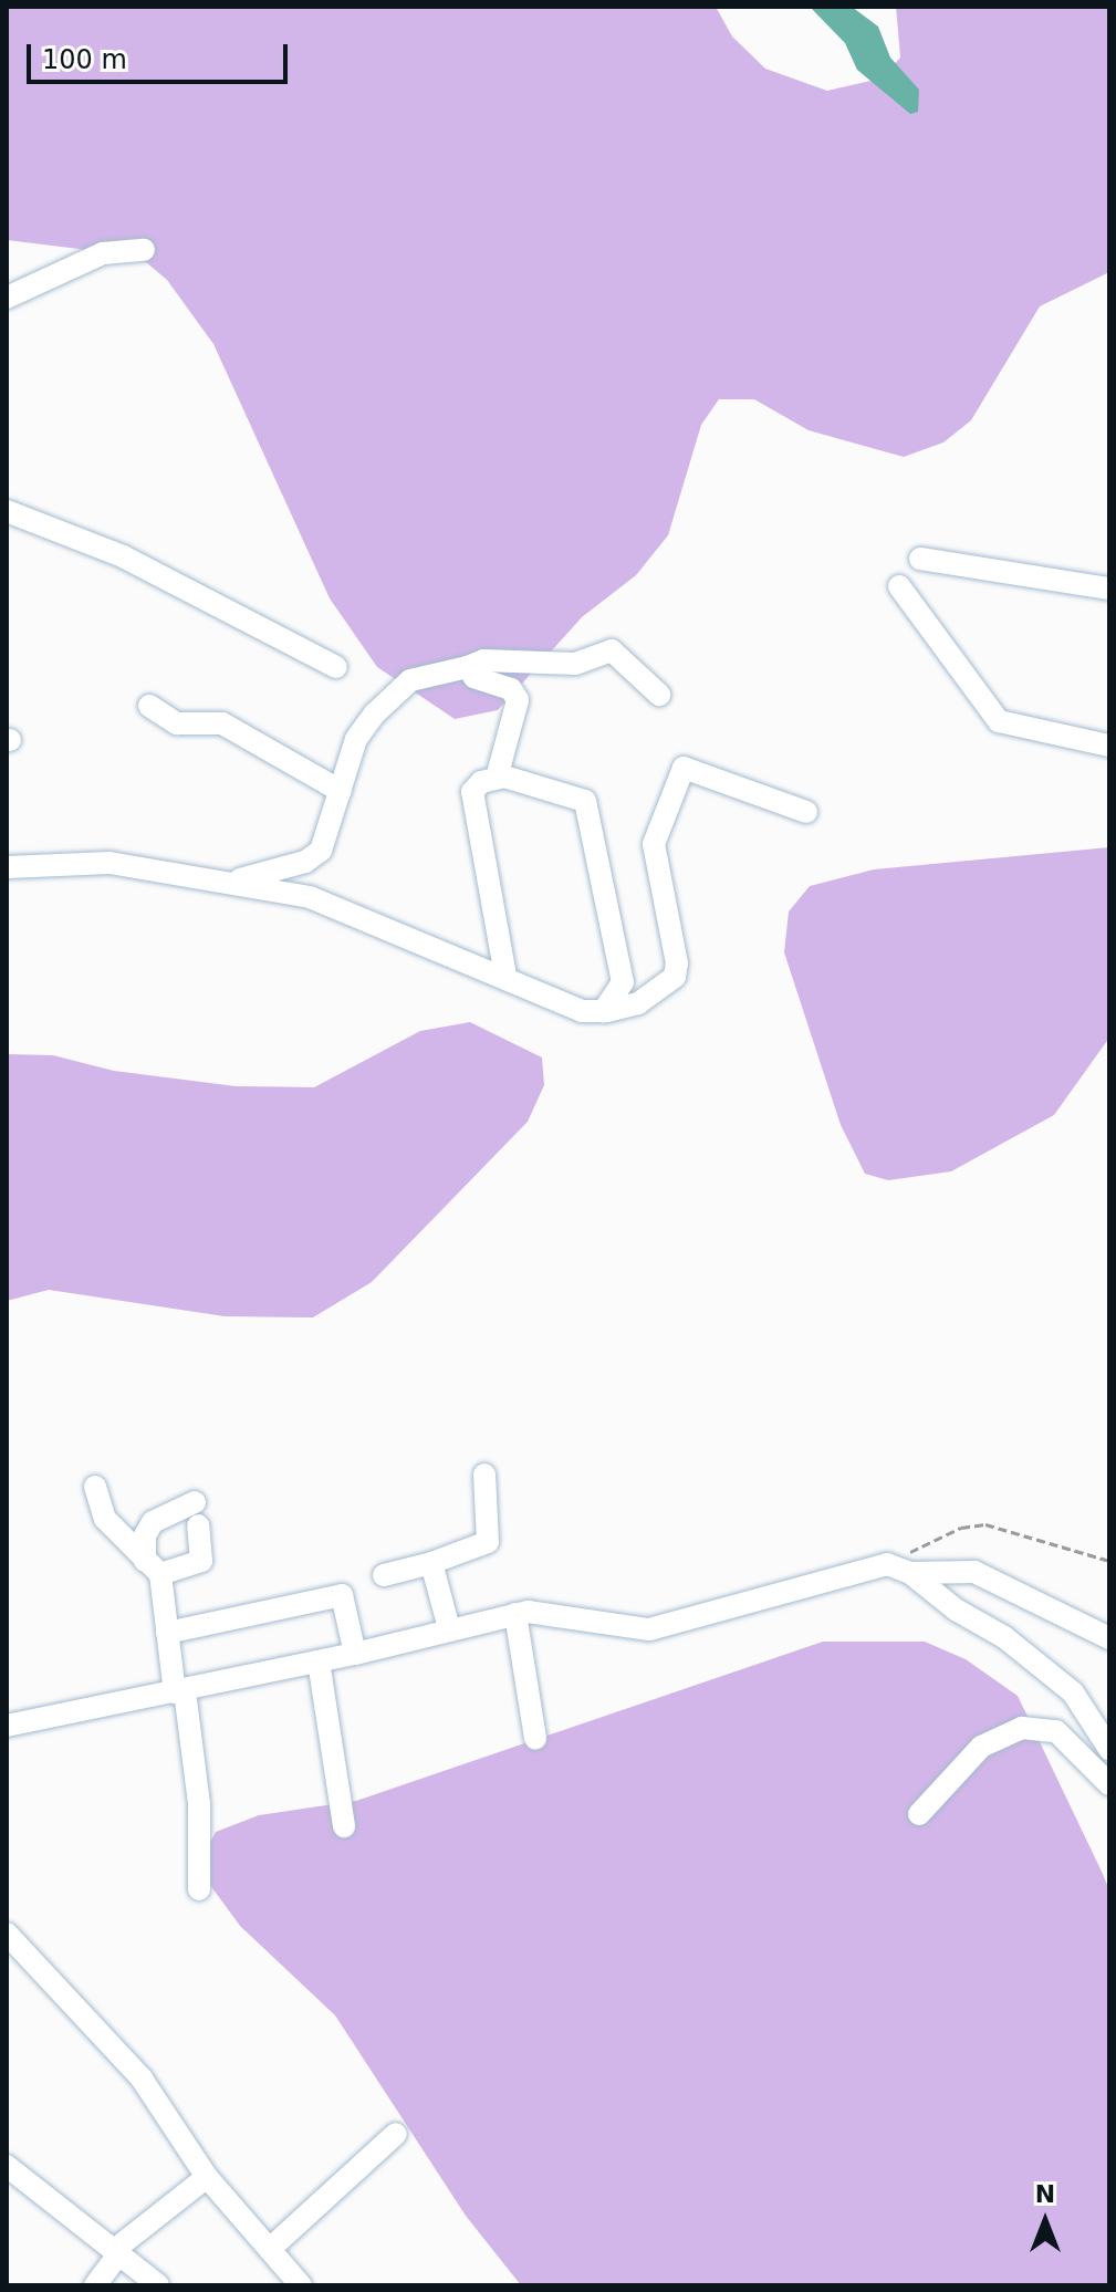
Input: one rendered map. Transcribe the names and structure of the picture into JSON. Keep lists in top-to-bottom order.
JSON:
{
  "scale_bar": "100 m",
  "north": "top"
}
